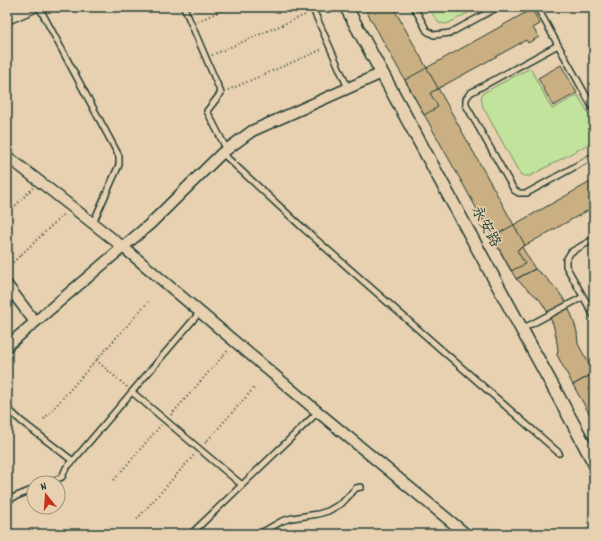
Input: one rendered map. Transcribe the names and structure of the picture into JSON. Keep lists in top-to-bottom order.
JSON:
{
  "streets": {
    "street": ["永安路"]
  },
  "north": "top"
}
